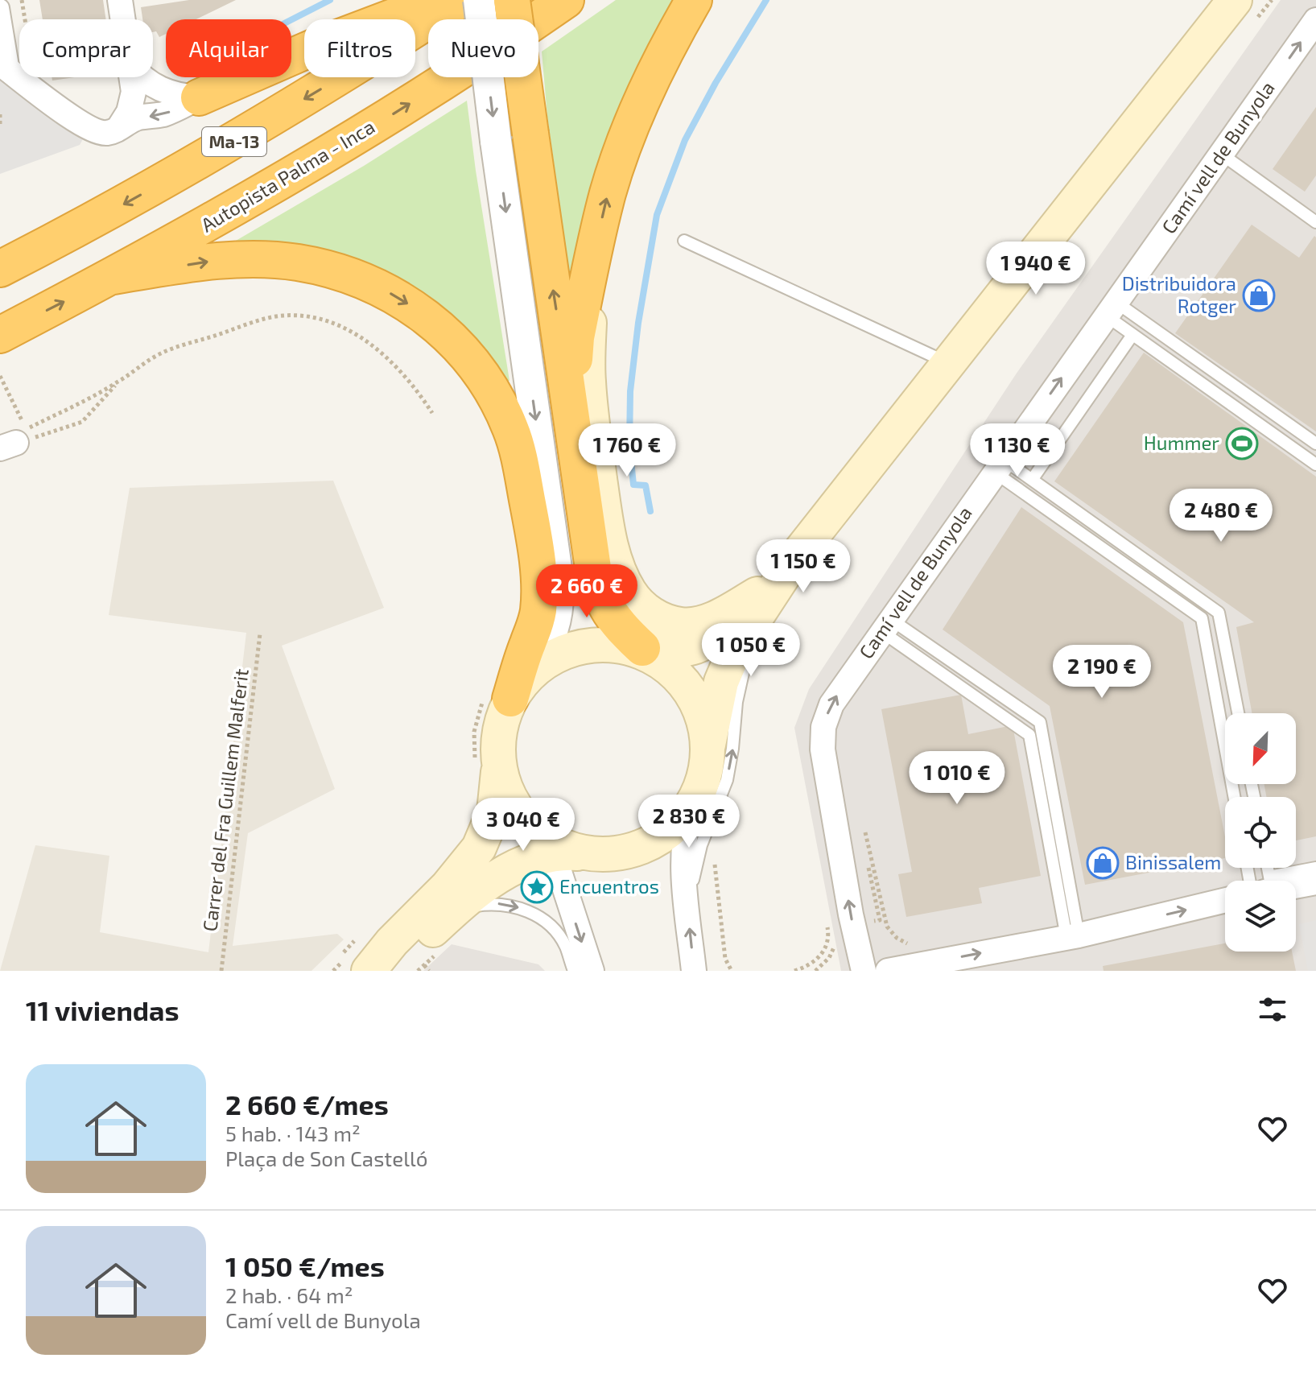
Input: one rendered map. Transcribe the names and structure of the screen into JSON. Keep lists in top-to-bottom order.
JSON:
{
  "streets": {
    "highway": ["Ma-13", "Autopista Palma - Inca"],
    "street": ["Camí vell de Bunyola"],
    "path": ["Carrer del Fra Guillem Malferit"]
  },
  "one_way": ["Camí vell de Bunyola"],
  "places": {
    "shop": ["Distribuidora Rotger", "Binissalem"],
    "sports": ["Hummer"],
    "place": ["Encuentros"]
  },
  "north": "bottom left",
  "page": {
    "chip": [
      "Comprar",
      "Alquilar",
      "Filtros",
      "Nuevo"
    ],
    "price": [
      "1 940 €",
      "1 760 €",
      "1 130 €",
      "2 480 €",
      "1 150 €",
      "2 660 €",
      "1 050 €",
      "2 190 €",
      "1 010 €",
      "2 830 €",
      "3 040 €"
    ],
    "heading": "11 viviendas",
    "list": [
      {
        "name": "2 660 €/mes",
        "note": "5 hab. · 143 m² · Plaça de Son Castelló"
      },
      {
        "name": "1 050 €/mes",
        "note": "2 hab. · 64 m² · Camí vell de Bunyola"
      }
    ]
  }
}
